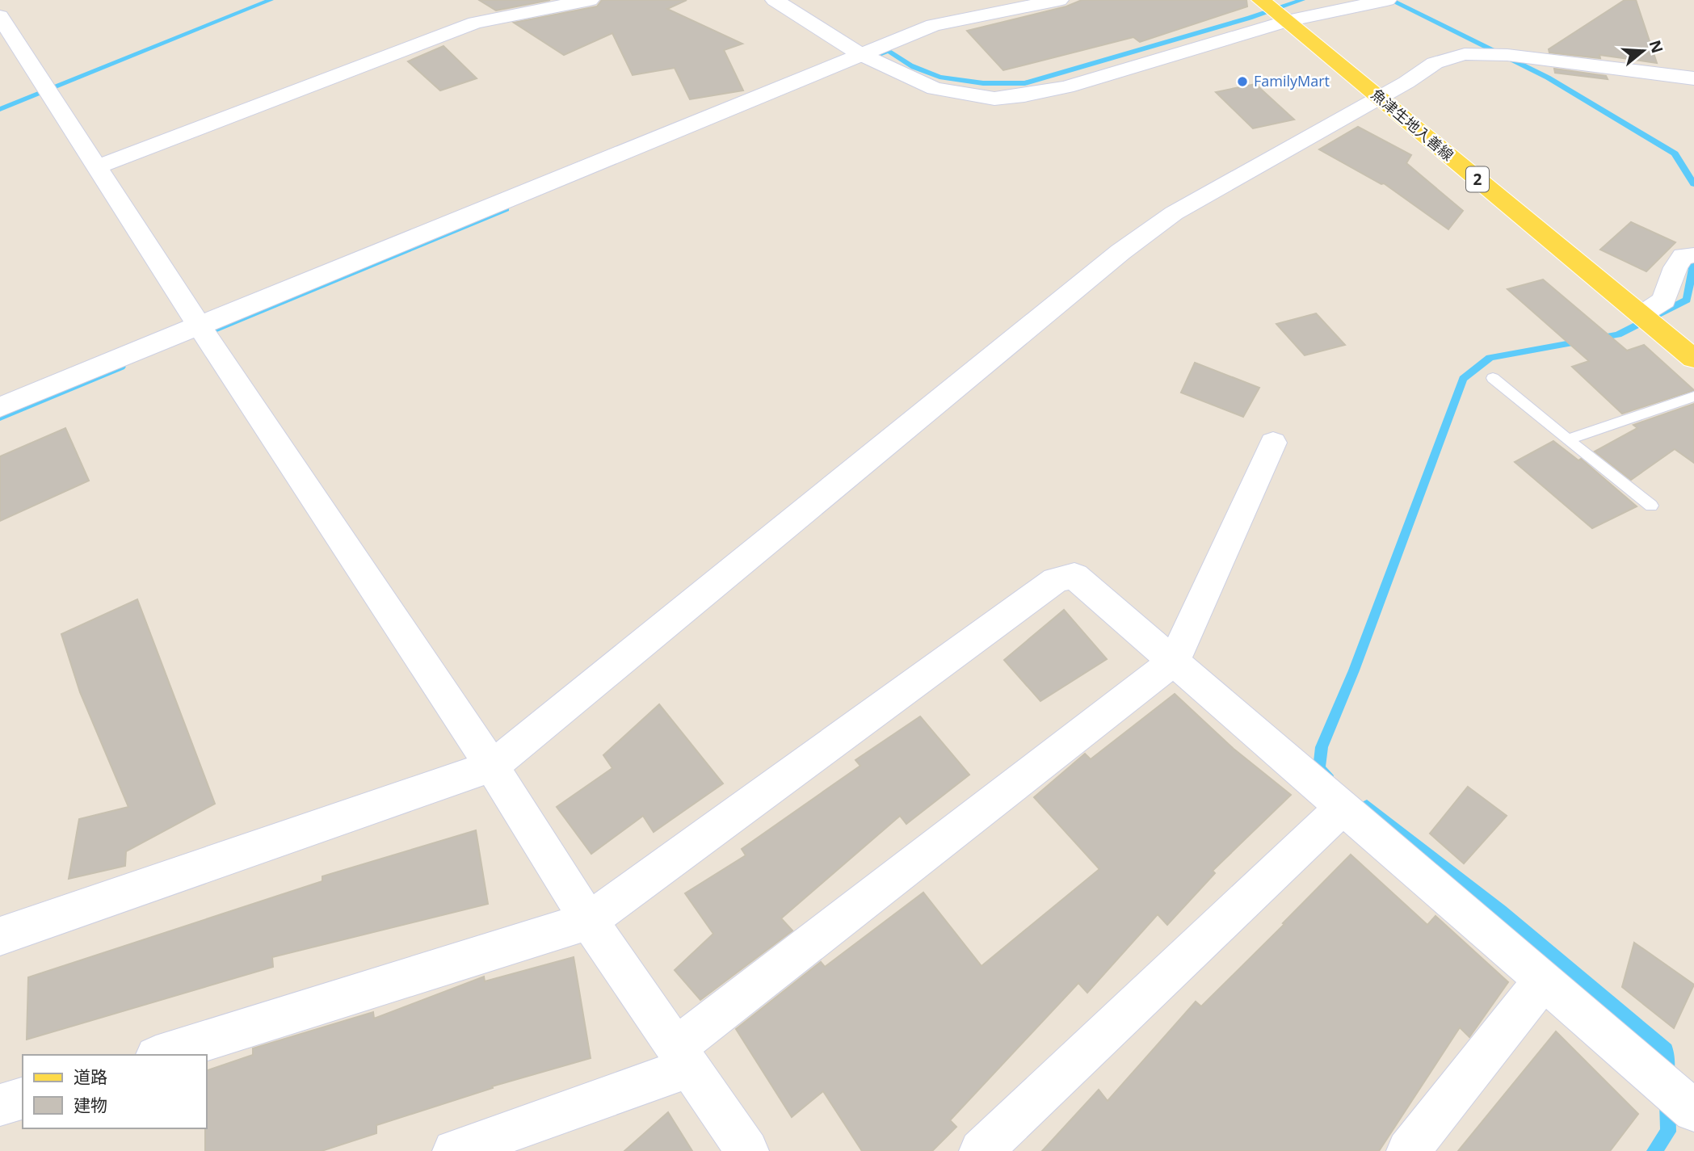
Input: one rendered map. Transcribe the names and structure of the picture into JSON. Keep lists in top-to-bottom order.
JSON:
{
  "streets": {
    "main road": ["魚津生地入善線", "2"]
  },
  "places": ["FamilyMart"],
  "legend": ["道路", "建物"],
  "north": "right"
}
